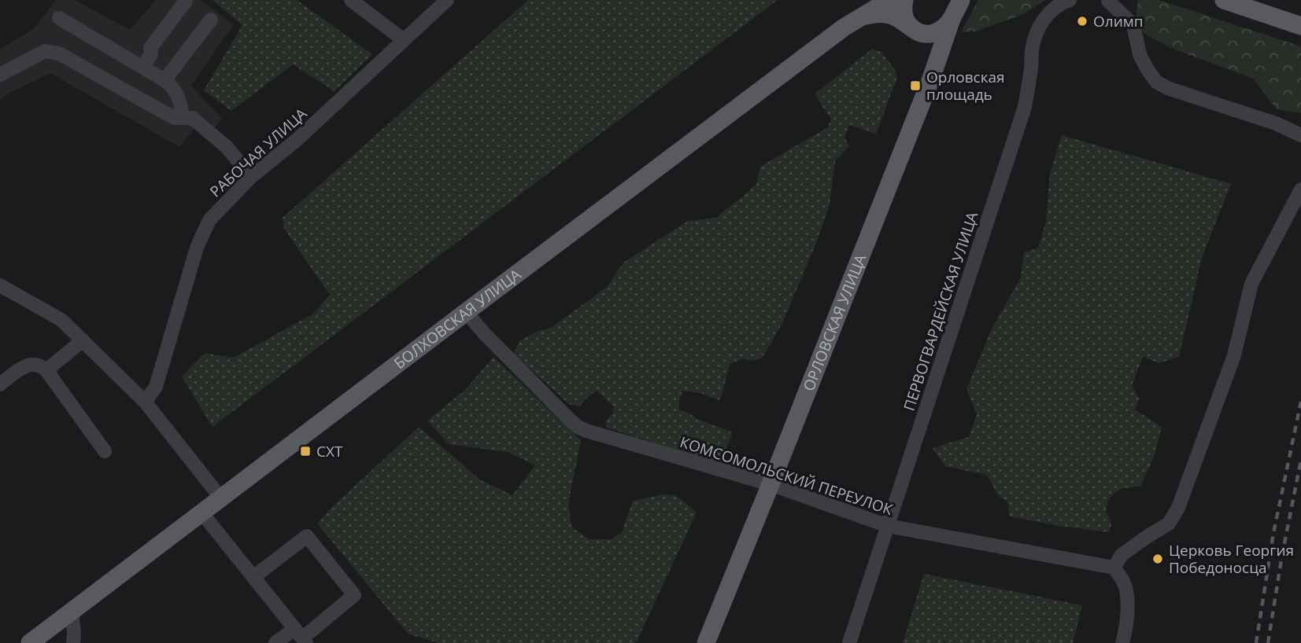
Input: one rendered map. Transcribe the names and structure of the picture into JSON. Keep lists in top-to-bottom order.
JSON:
{
  "streets": {
    "main road": ["БОЛХОВСКАЯ УЛИЦА", "ОРЛОВСКАЯ УЛИЦА"],
    "street": ["РАБОЧАЯ УЛИЦА", "ПЕРВОГВАРДЕЙСКАЯ УЛИЦА", "КОМСОМОЛЬСКИЙ ПЕРЕУЛОК"]
  },
  "crossings": [
    ["ПЕРВОГВАРДЕЙСКАЯ УЛИЦА", "КОМСОМОЛЬСКИЙ ПЕРЕУЛОК"],
    ["БОЛХОВСКАЯ УЛИЦА", "КОМСОМОЛЬСКИЙ ПЕРЕУЛОК"],
    ["ОРЛОВСКАЯ УЛИЦА", "КОМСОМОЛЬСКИЙ ПЕРЕУЛОК"]
  ],
  "places": {
    "other": ["Олимп", "Церковь Георгия Победоносца"],
    "transit": ["Орловская площадь", "СХТ"]
  }
}
